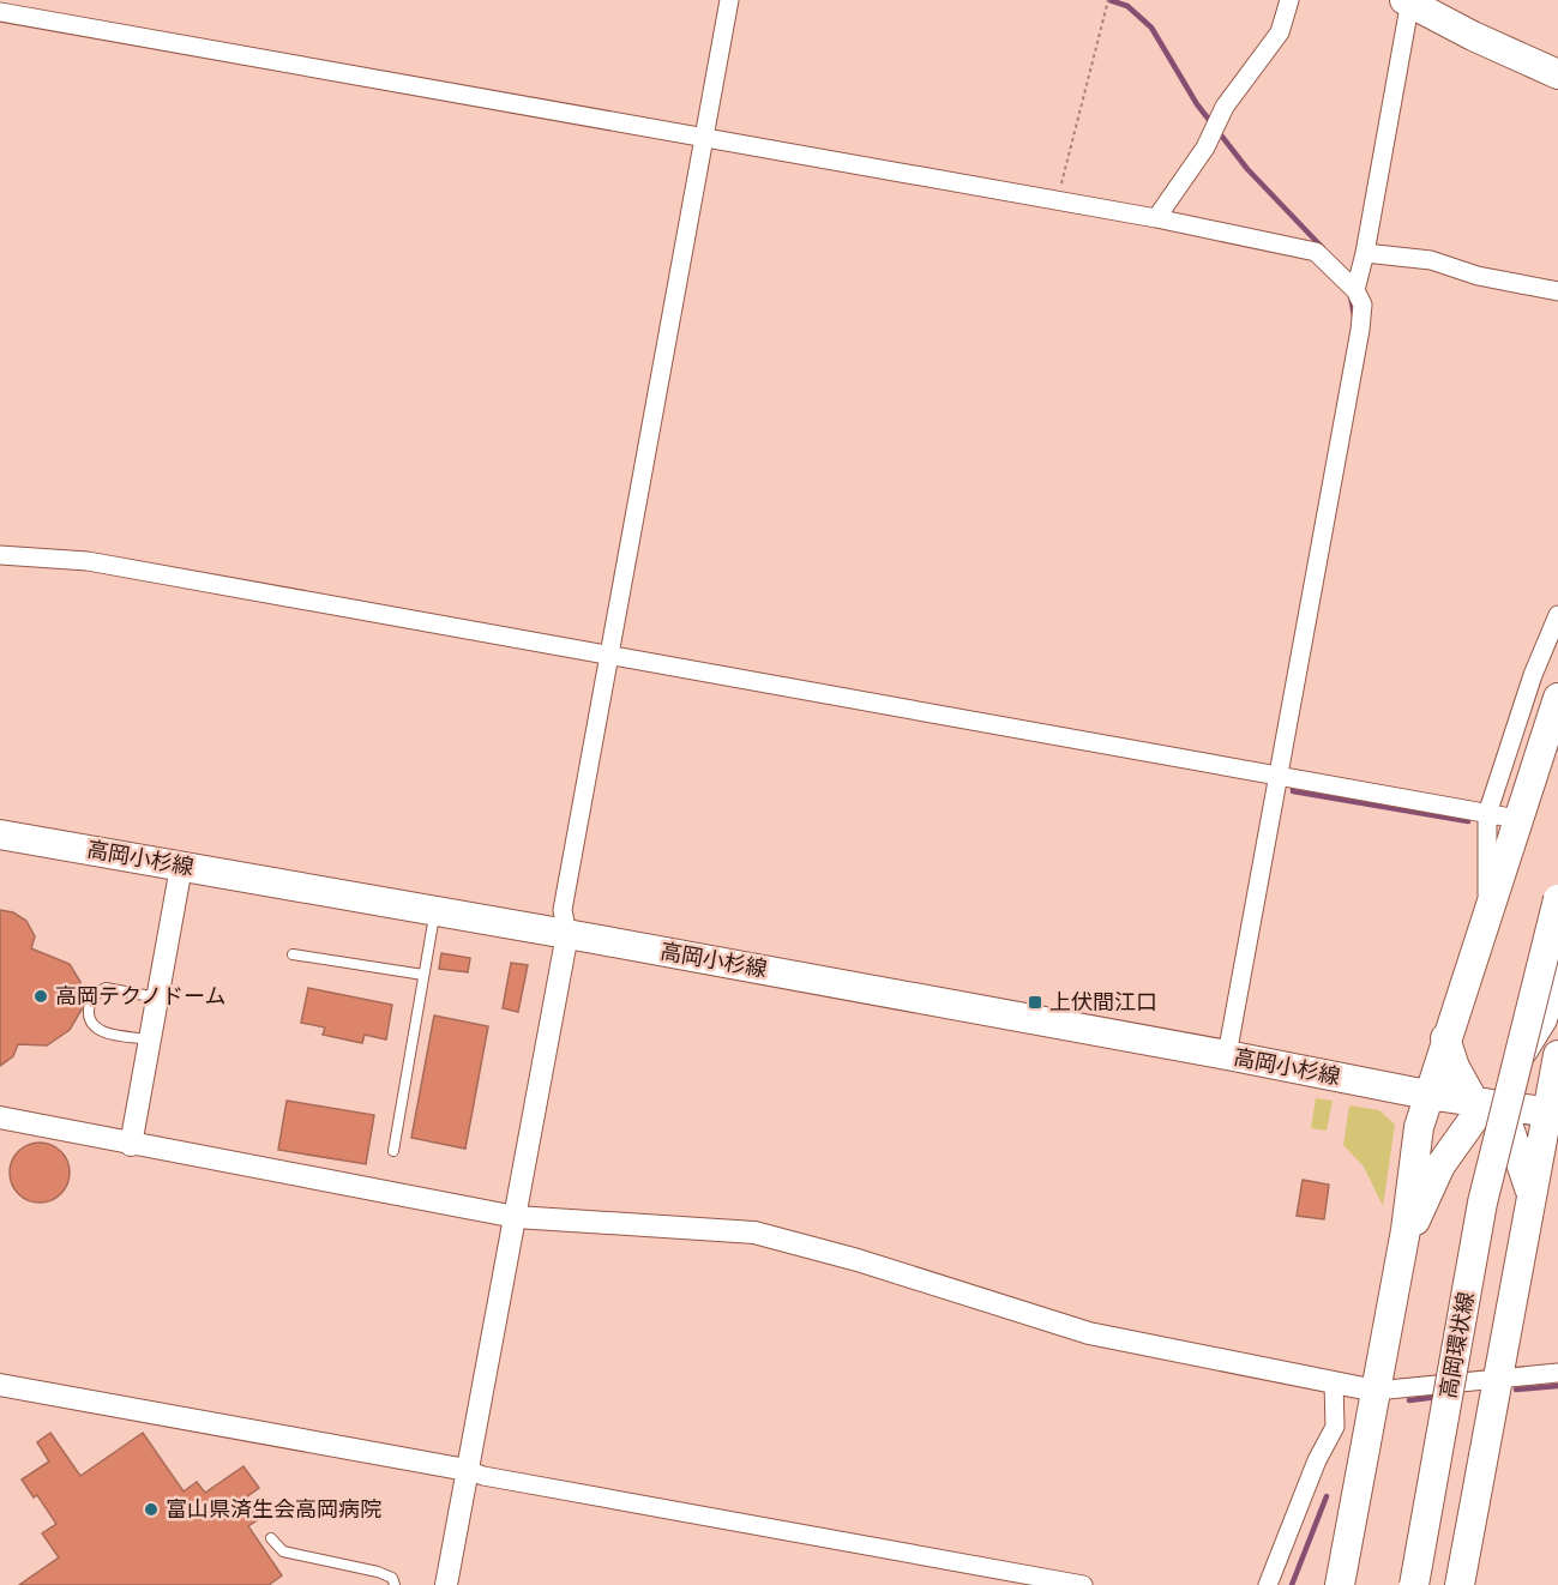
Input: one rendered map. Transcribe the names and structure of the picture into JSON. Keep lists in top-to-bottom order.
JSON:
{
  "streets": {
    "main road": ["高岡小杉線", "高岡環状線"]
  },
  "places": {
    "other": ["高岡テクノドーム", "富山県済生会高岡病院"],
    "transit": ["上伏間江口"]
  }
}
